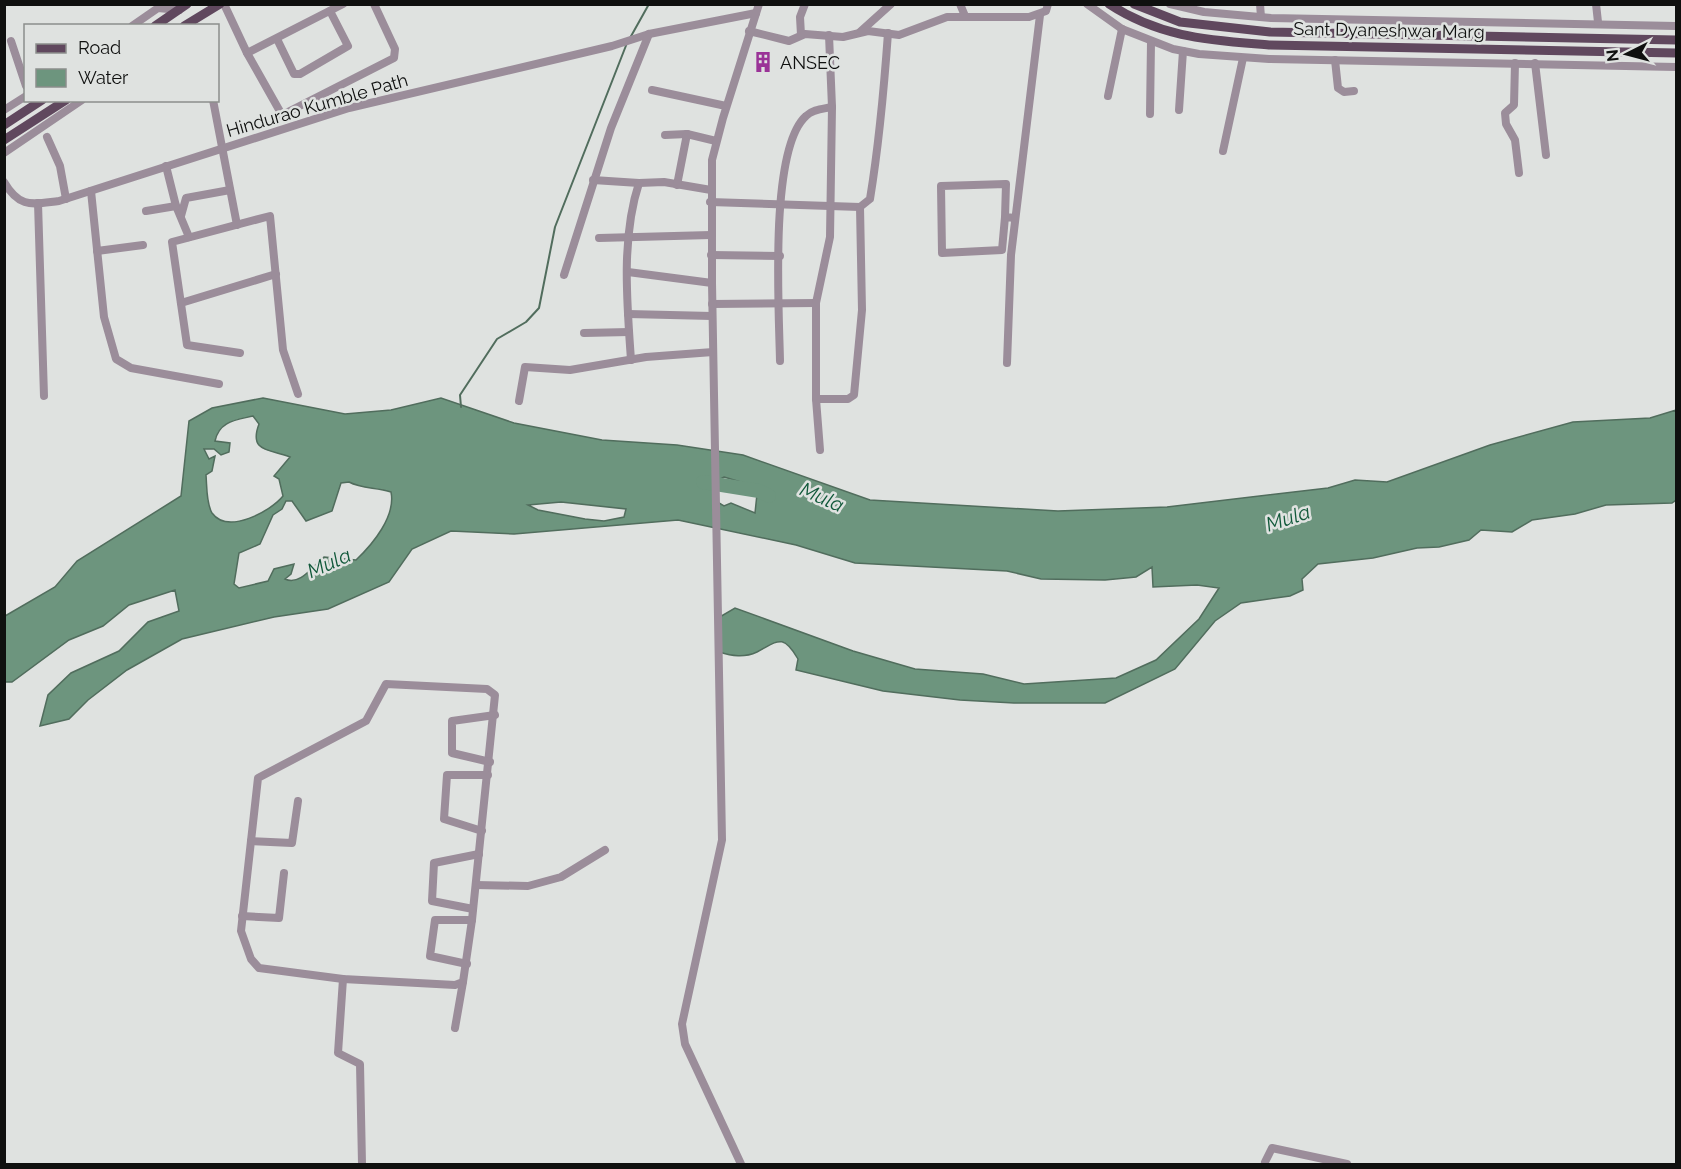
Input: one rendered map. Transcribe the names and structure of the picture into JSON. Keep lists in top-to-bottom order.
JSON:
{
  "streets": {
    "main road": ["Sant Dyaneshwar Marg"],
    "street": ["Hindurao Kumble Path"]
  },
  "water": ["Mula"],
  "places": {
    "building": ["ANSEC"]
  },
  "legend": ["Road", "Water"],
  "north": "left"
}
